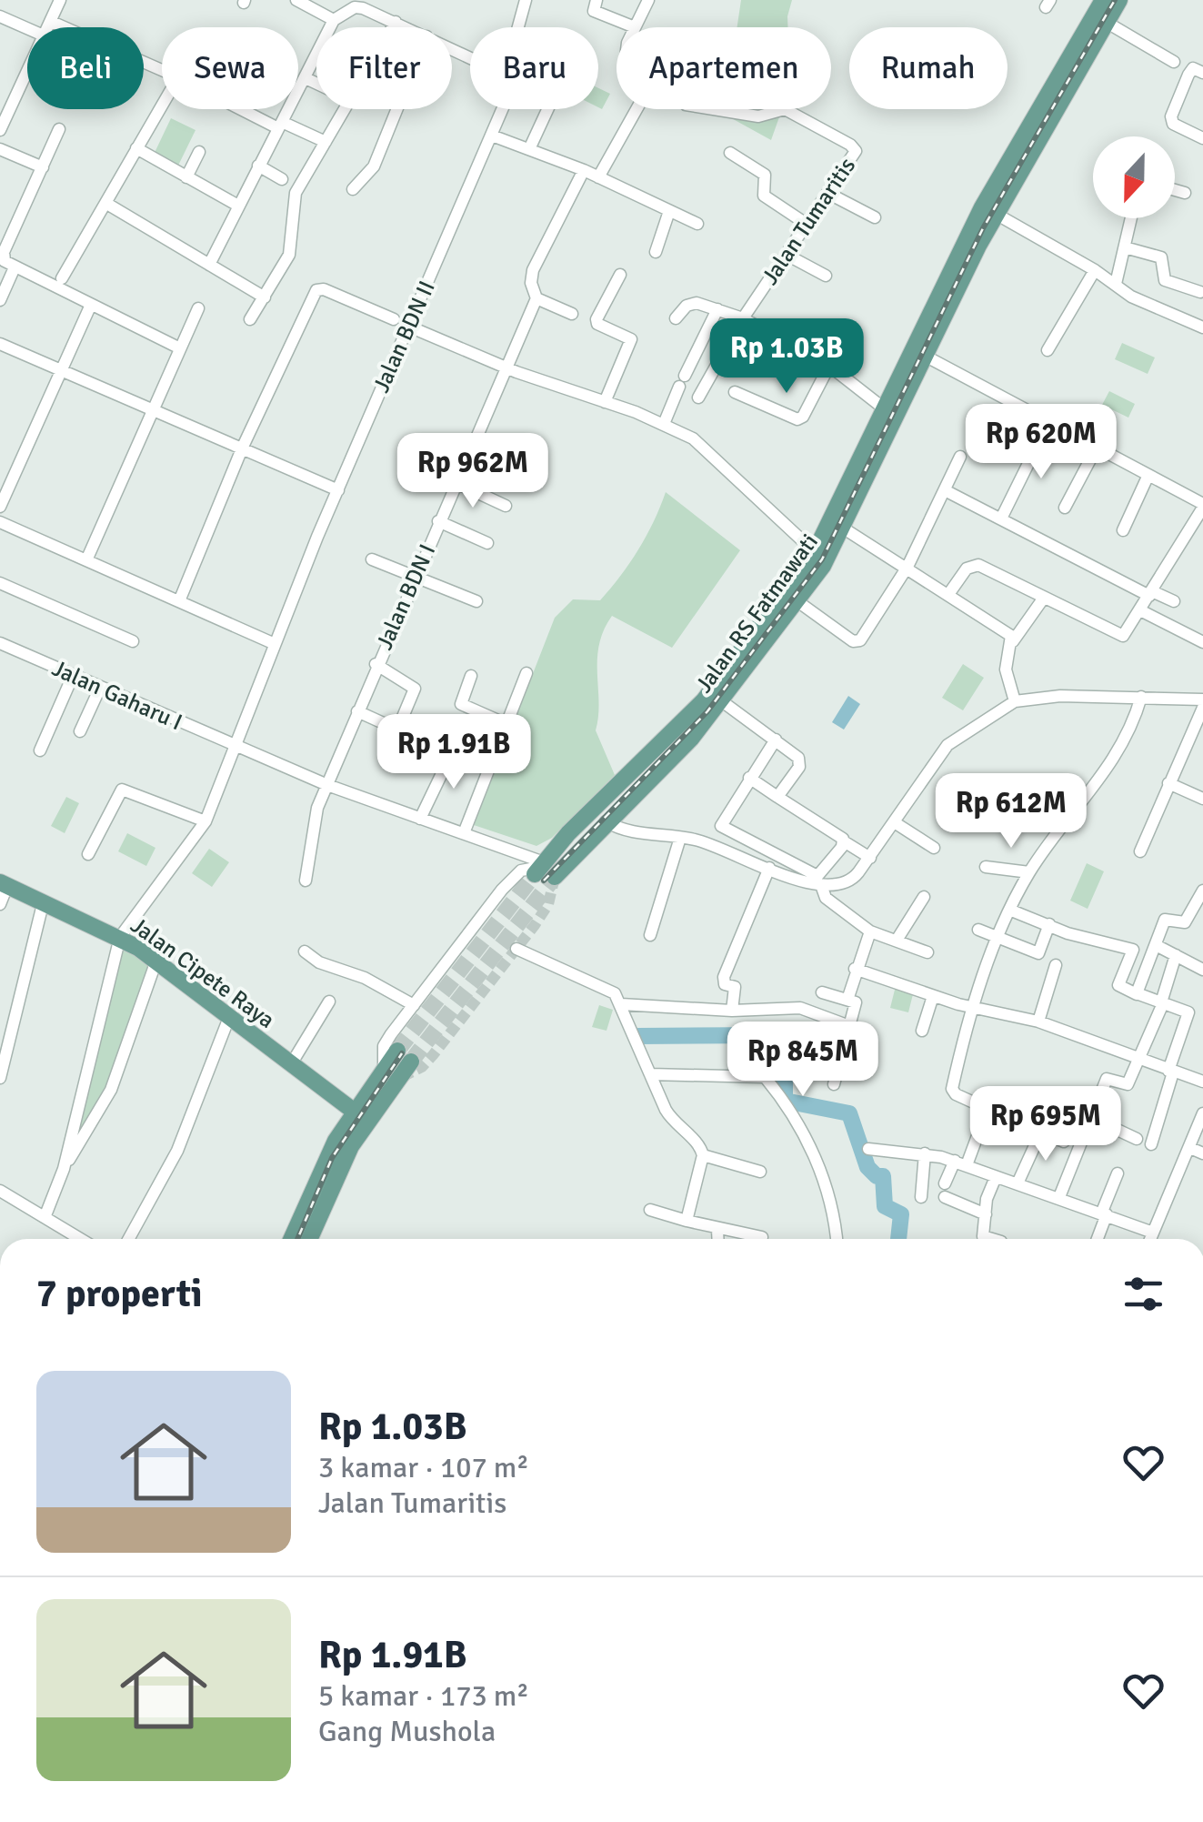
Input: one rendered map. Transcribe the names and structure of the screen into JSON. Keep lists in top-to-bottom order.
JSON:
{
  "streets": {
    "main road": ["Jalan RS Fatmawati", "Jalan Cipete Raya"],
    "street": [
      "Jalan Tumaritis",
      "Jalan BDN II",
      "Jalan BDN I",
      "Jalan Gaharu I"
    ]
  },
  "crossings": [
    ["Jalan BDN II", "Jalan Gaharu I"],
    ["Jalan BDN II", "Jalan Cipete Raya"],
    ["Jalan BDN I", "Jalan Gaharu I"],
    ["Jalan RS Fatmawati", "Jalan Gaharu I"]
  ],
  "north": "bottom",
  "page": {
    "chip": [
      "Beli",
      "Sewa",
      "Filter",
      "Baru",
      "Apartemen",
      "Rumah"
    ],
    "price": [
      "Rp 1.03B",
      "Rp 620M",
      "Rp 962M",
      "Rp 1.91B",
      "Rp 612M",
      "Rp 845M",
      "Rp 695M"
    ],
    "heading": "7 properti",
    "list": [
      {
        "name": "Rp 1.03B",
        "note": "3 kamar · 107 m² · Jalan Tumaritis"
      },
      {
        "name": "Rp 1.91B",
        "note": "5 kamar · 173 m² · Gang Mushola"
      }
    ]
  }
}
